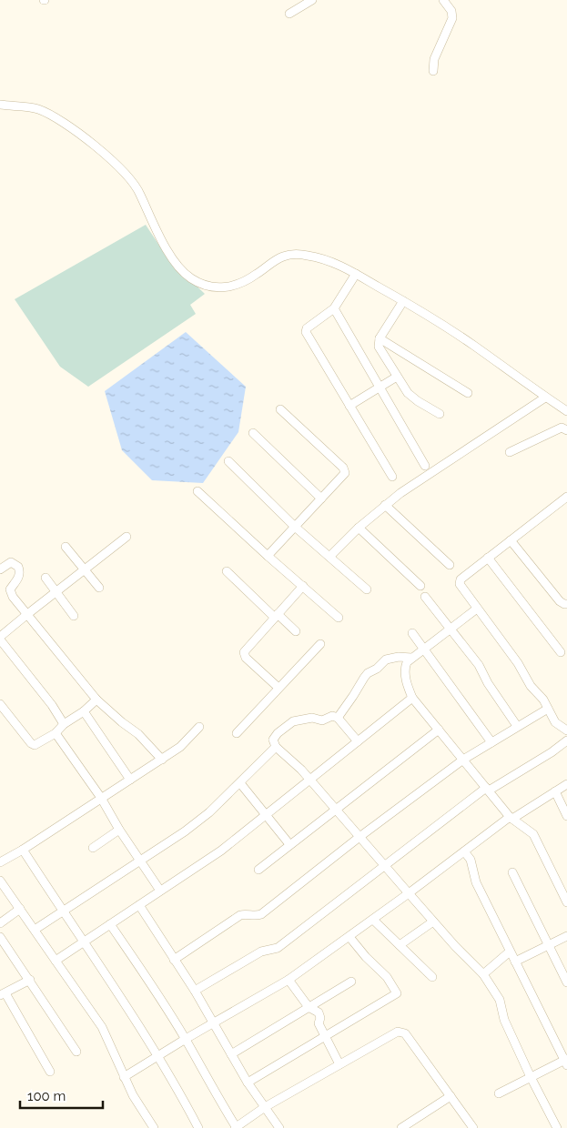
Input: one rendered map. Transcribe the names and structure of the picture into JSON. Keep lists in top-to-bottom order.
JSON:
{
  "scale_bar": "100 m"
}
